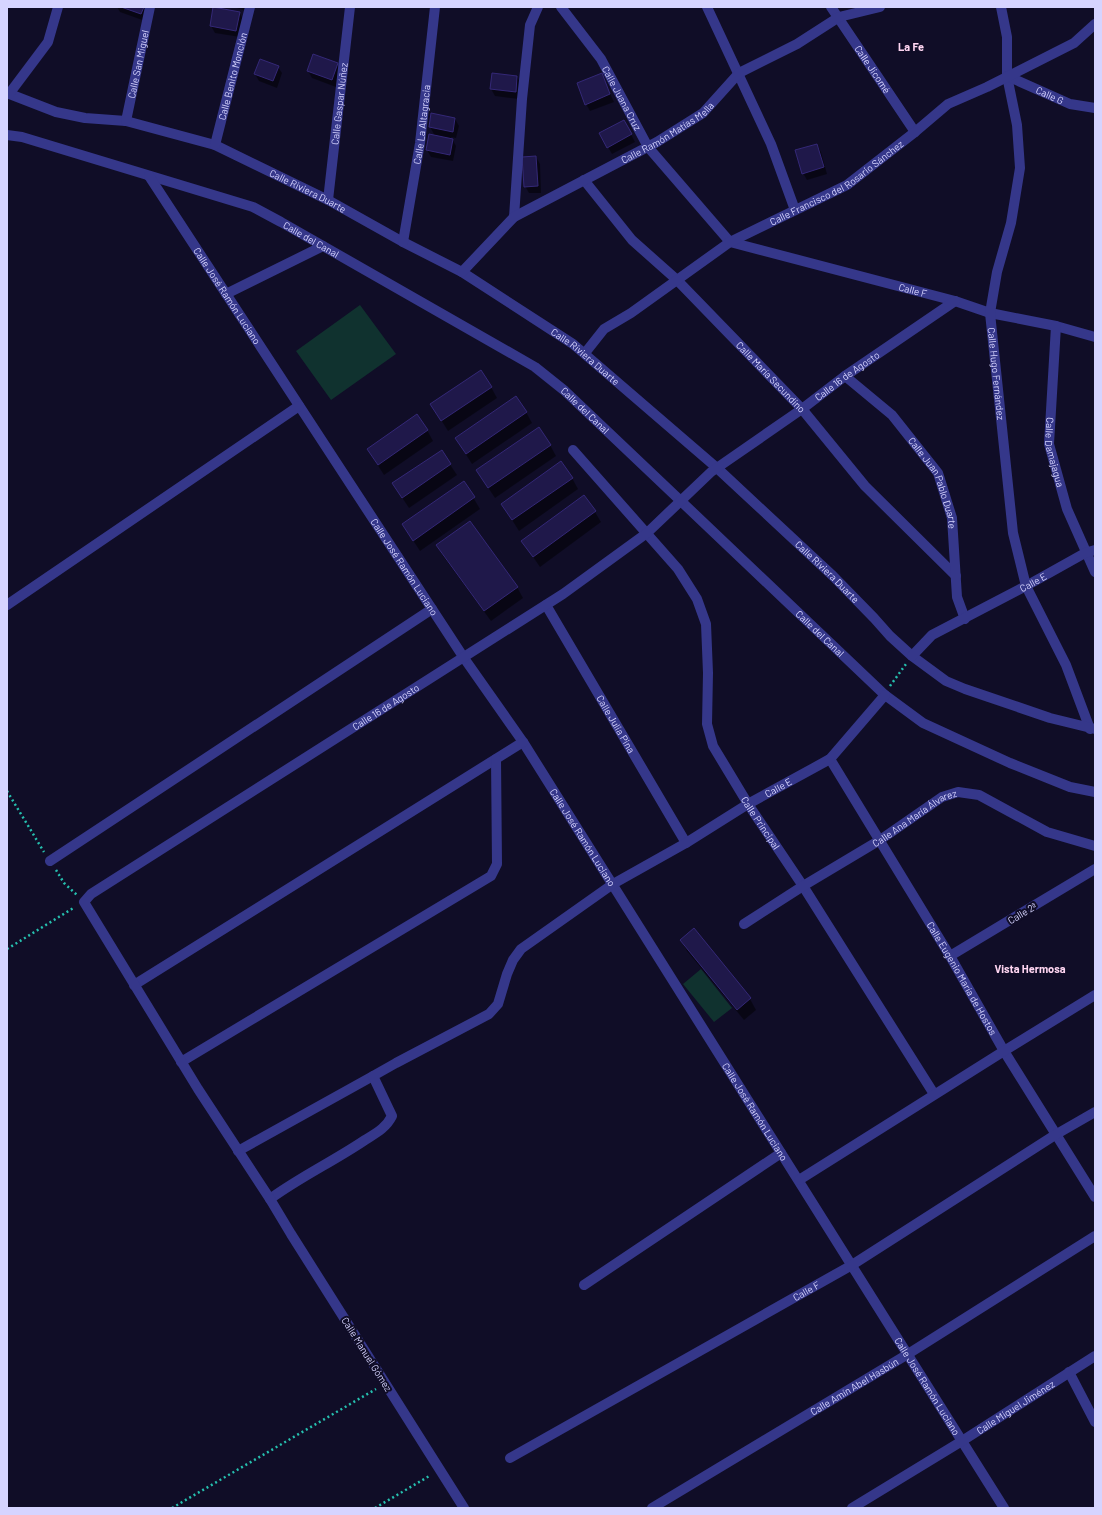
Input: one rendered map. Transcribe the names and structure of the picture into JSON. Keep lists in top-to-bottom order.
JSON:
{
  "streets": {
    "street": [
      "Calle San Miguel",
      "Calle Jicomé",
      "Calle Benito Monción",
      "Calle G",
      "Calle Juana Cruz",
      "Calle Gaspar Núñez",
      "Calle La Altagracia",
      "Calle Ramón Matías Mella",
      "Calle Francisco del Rosario Sánchez",
      "Calle Riviera Duarte",
      "Calle del Canal",
      "Calle F",
      "Calle José Ramón Luciano",
      "Calle Hugo Fernández",
      "Calle 16 de Agosto",
      "Calle María Secundino",
      "Calle Damajagua",
      "Calle Juan Pablo Duarte",
      "Calle E",
      "Calle Julia Pina",
      "Calle Ana María Álvarez",
      "Calle Principal",
      "Calle 2ª",
      "Calle Eugenio María de Hostos",
      "Calle Manuel Gómez",
      "Calle Amín Abel Hasbún",
      "Calle Miguel Jiménez"
    ]
  },
  "crossings": [
    ["Calle San Miguel", "Calle Riviera Duarte"],
    ["Calle Jicomé", "Calle Ramón Matías Mella"],
    ["Calle Jicomé", "Calle Francisco del Rosario Sánchez"],
    ["Calle Benito Monción", "Calle Riviera Duarte"],
    ["Calle G", "Calle Francisco del Rosario Sánchez"],
    ["Calle G", "Calle Hugo Fernández"],
    ["Calle Juana Cruz", "Calle Ramón Matías Mella"],
    ["Calle Juana Cruz", "Calle Francisco del Rosario Sánchez"],
    ["Calle Juana Cruz", "Calle F"],
    ["Calle Gaspar Núñez", "Calle Riviera Duarte"],
    ["Calle La Altagracia", "Calle Riviera Duarte"],
    ["Calle Ramón Matías Mella", "Calle Riviera Duarte"],
    ["Calle Ramón Matías Mella", "Calle María Secundino"],
    ["Calle Francisco del Rosario Sánchez", "Calle Riviera Duarte"],
    ["Calle Francisco del Rosario Sánchez", "Calle F"],
    ["Calle Francisco del Rosario Sánchez", "Calle Hugo Fernández"],
    ["Calle Francisco del Rosario Sánchez", "Calle María Secundino"],
    ["Calle Riviera Duarte", "Calle Hugo Fernández"],
    ["Calle Riviera Duarte", "Calle 16 de Agosto"],
    ["Calle Riviera Duarte", "Calle E"],
    ["Calle del Canal", "Calle José Ramón Luciano"],
    ["Calle del Canal", "Calle 16 de Agosto"],
    ["Calle del Canal", "Calle E"],
    ["Calle F", "Calle José Ramón Luciano"],
    ["Calle F", "Calle Hugo Fernández"],
    ["Calle F", "Calle 16 de Agosto"],
    ["Calle F", "Calle Damajagua"],
    ["Calle F", "Calle Eugenio María de Hostos"],
    ["Calle José Ramón Luciano", "Calle 16 de Agosto"],
    ["Calle José Ramón Luciano", "Calle E"],
    ["Calle José Ramón Luciano", "Calle Amín Abel Hasbún"],
    ["Calle José Ramón Luciano", "Calle Miguel Jiménez"],
    ["Calle Hugo Fernández", "Calle E"],
    ["Calle 16 de Agosto", "Calle María Secundino"],
    ["Calle 16 de Agosto", "Calle Juan Pablo Duarte"],
    ["Calle 16 de Agosto", "Calle Julia Pina"],
    ["Calle 16 de Agosto", "Calle Principal"],
    ["Calle 16 de Agosto", "Calle Manuel Gómez"],
    ["Calle María Secundino", "Calle Juan Pablo Duarte"],
    ["Calle Damajagua", "Calle E"],
    ["Calle Juan Pablo Duarte", "Calle E"],
    ["Calle E", "Calle Julia Pina"],
    ["Calle E", "Calle Principal"],
    ["Calle E", "Calle Eugenio María de Hostos"],
    ["Calle E", "Calle Manuel Gómez"],
    ["Calle Ana María Álvarez", "Calle Principal"],
    ["Calle Ana María Álvarez", "Calle Eugenio María de Hostos"],
    ["Calle 2ª", "Calle Eugenio María de Hostos"]
  ],
  "districts": ["La Fe", "Vista Hermosa"]
}
